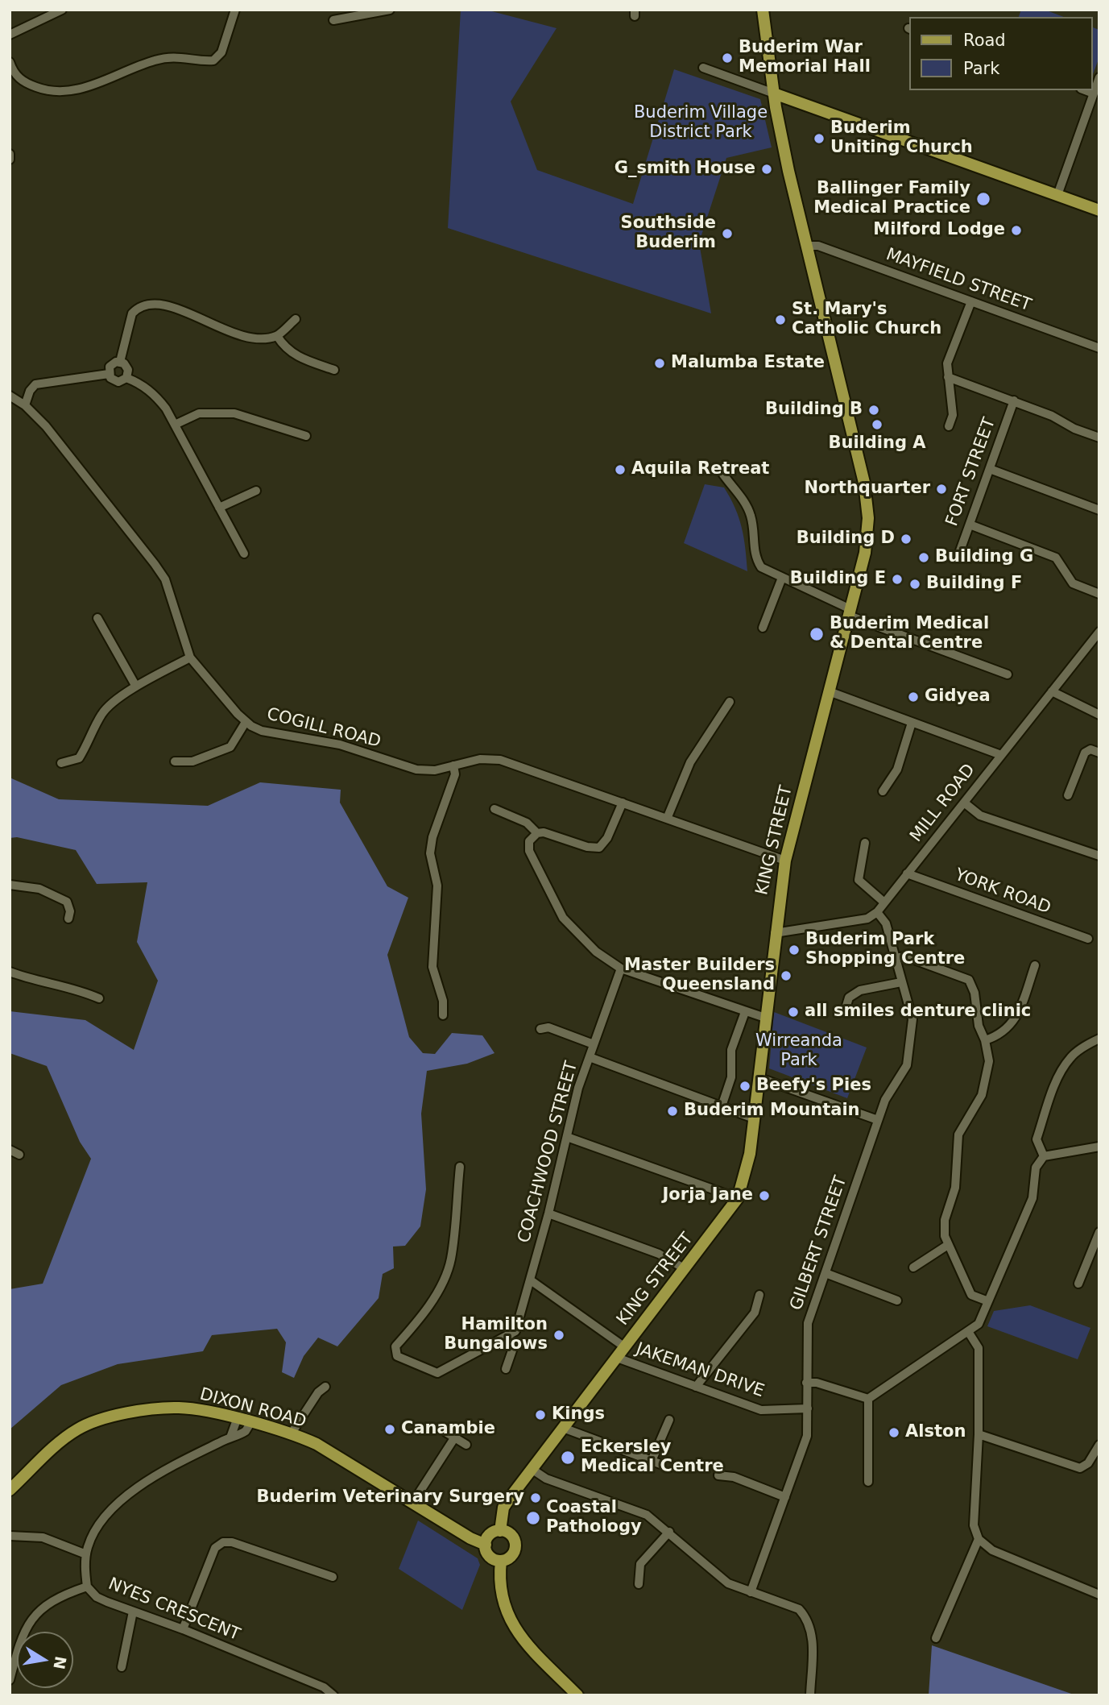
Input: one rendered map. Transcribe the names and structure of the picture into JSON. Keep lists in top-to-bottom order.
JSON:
{
  "streets": {
    "main road": ["KING STREET", "DIXON ROAD"],
    "street": [
      "MAYFIELD STREET",
      "FORT STREET",
      "COGILL ROAD",
      "MILL ROAD",
      "YORK ROAD",
      "COACHWOOD STREET",
      "GILBERT STREET",
      "JAKEMAN DRIVE",
      "NYES CRESCENT"
    ]
  },
  "crossings": [
    ["MAYFIELD STREET", "KING STREET"],
    ["COGILL ROAD", "KING STREET"],
    ["MILL ROAD", "YORK ROAD"],
    ["MILL ROAD", "GILBERT STREET"],
    ["KING STREET", "JAKEMAN DRIVE"],
    ["KING STREET", "DIXON ROAD"],
    ["GILBERT STREET", "JAKEMAN DRIVE"],
    ["DIXON ROAD", "NYES CRESCENT"]
  ],
  "parks": ["Buderim Village District Park", "Wirreanda Park"],
  "places": [
    "Buderim War Memorial Hall",
    "Buderim Uniting Church",
    "G_smith House",
    "Ballinger Family Medical Practice",
    "Milford Lodge",
    "Southside Buderim",
    "St. Mary's Catholic Church",
    "Malumba Estate",
    "Building B",
    "Building A",
    "Aquila Retreat",
    "Northquarter",
    "Building D",
    "Building G",
    "Building E",
    "Building F",
    "Buderim Medical & Dental Centre",
    "Gidyea",
    "Buderim Park Shopping Centre",
    "Master Builders Queensland",
    "all smiles denture clinic",
    "Beefy's Pies",
    "Buderim Mountain",
    "Jorja Jane",
    "Hamilton Bungalows",
    "Kings",
    "Canambie",
    "Alston",
    "Eckersley Medical Centre",
    "Buderim Veterinary Surgery",
    "Coastal Pathology"
  ],
  "legend": ["Road", "Park"],
  "north": "right"
}
